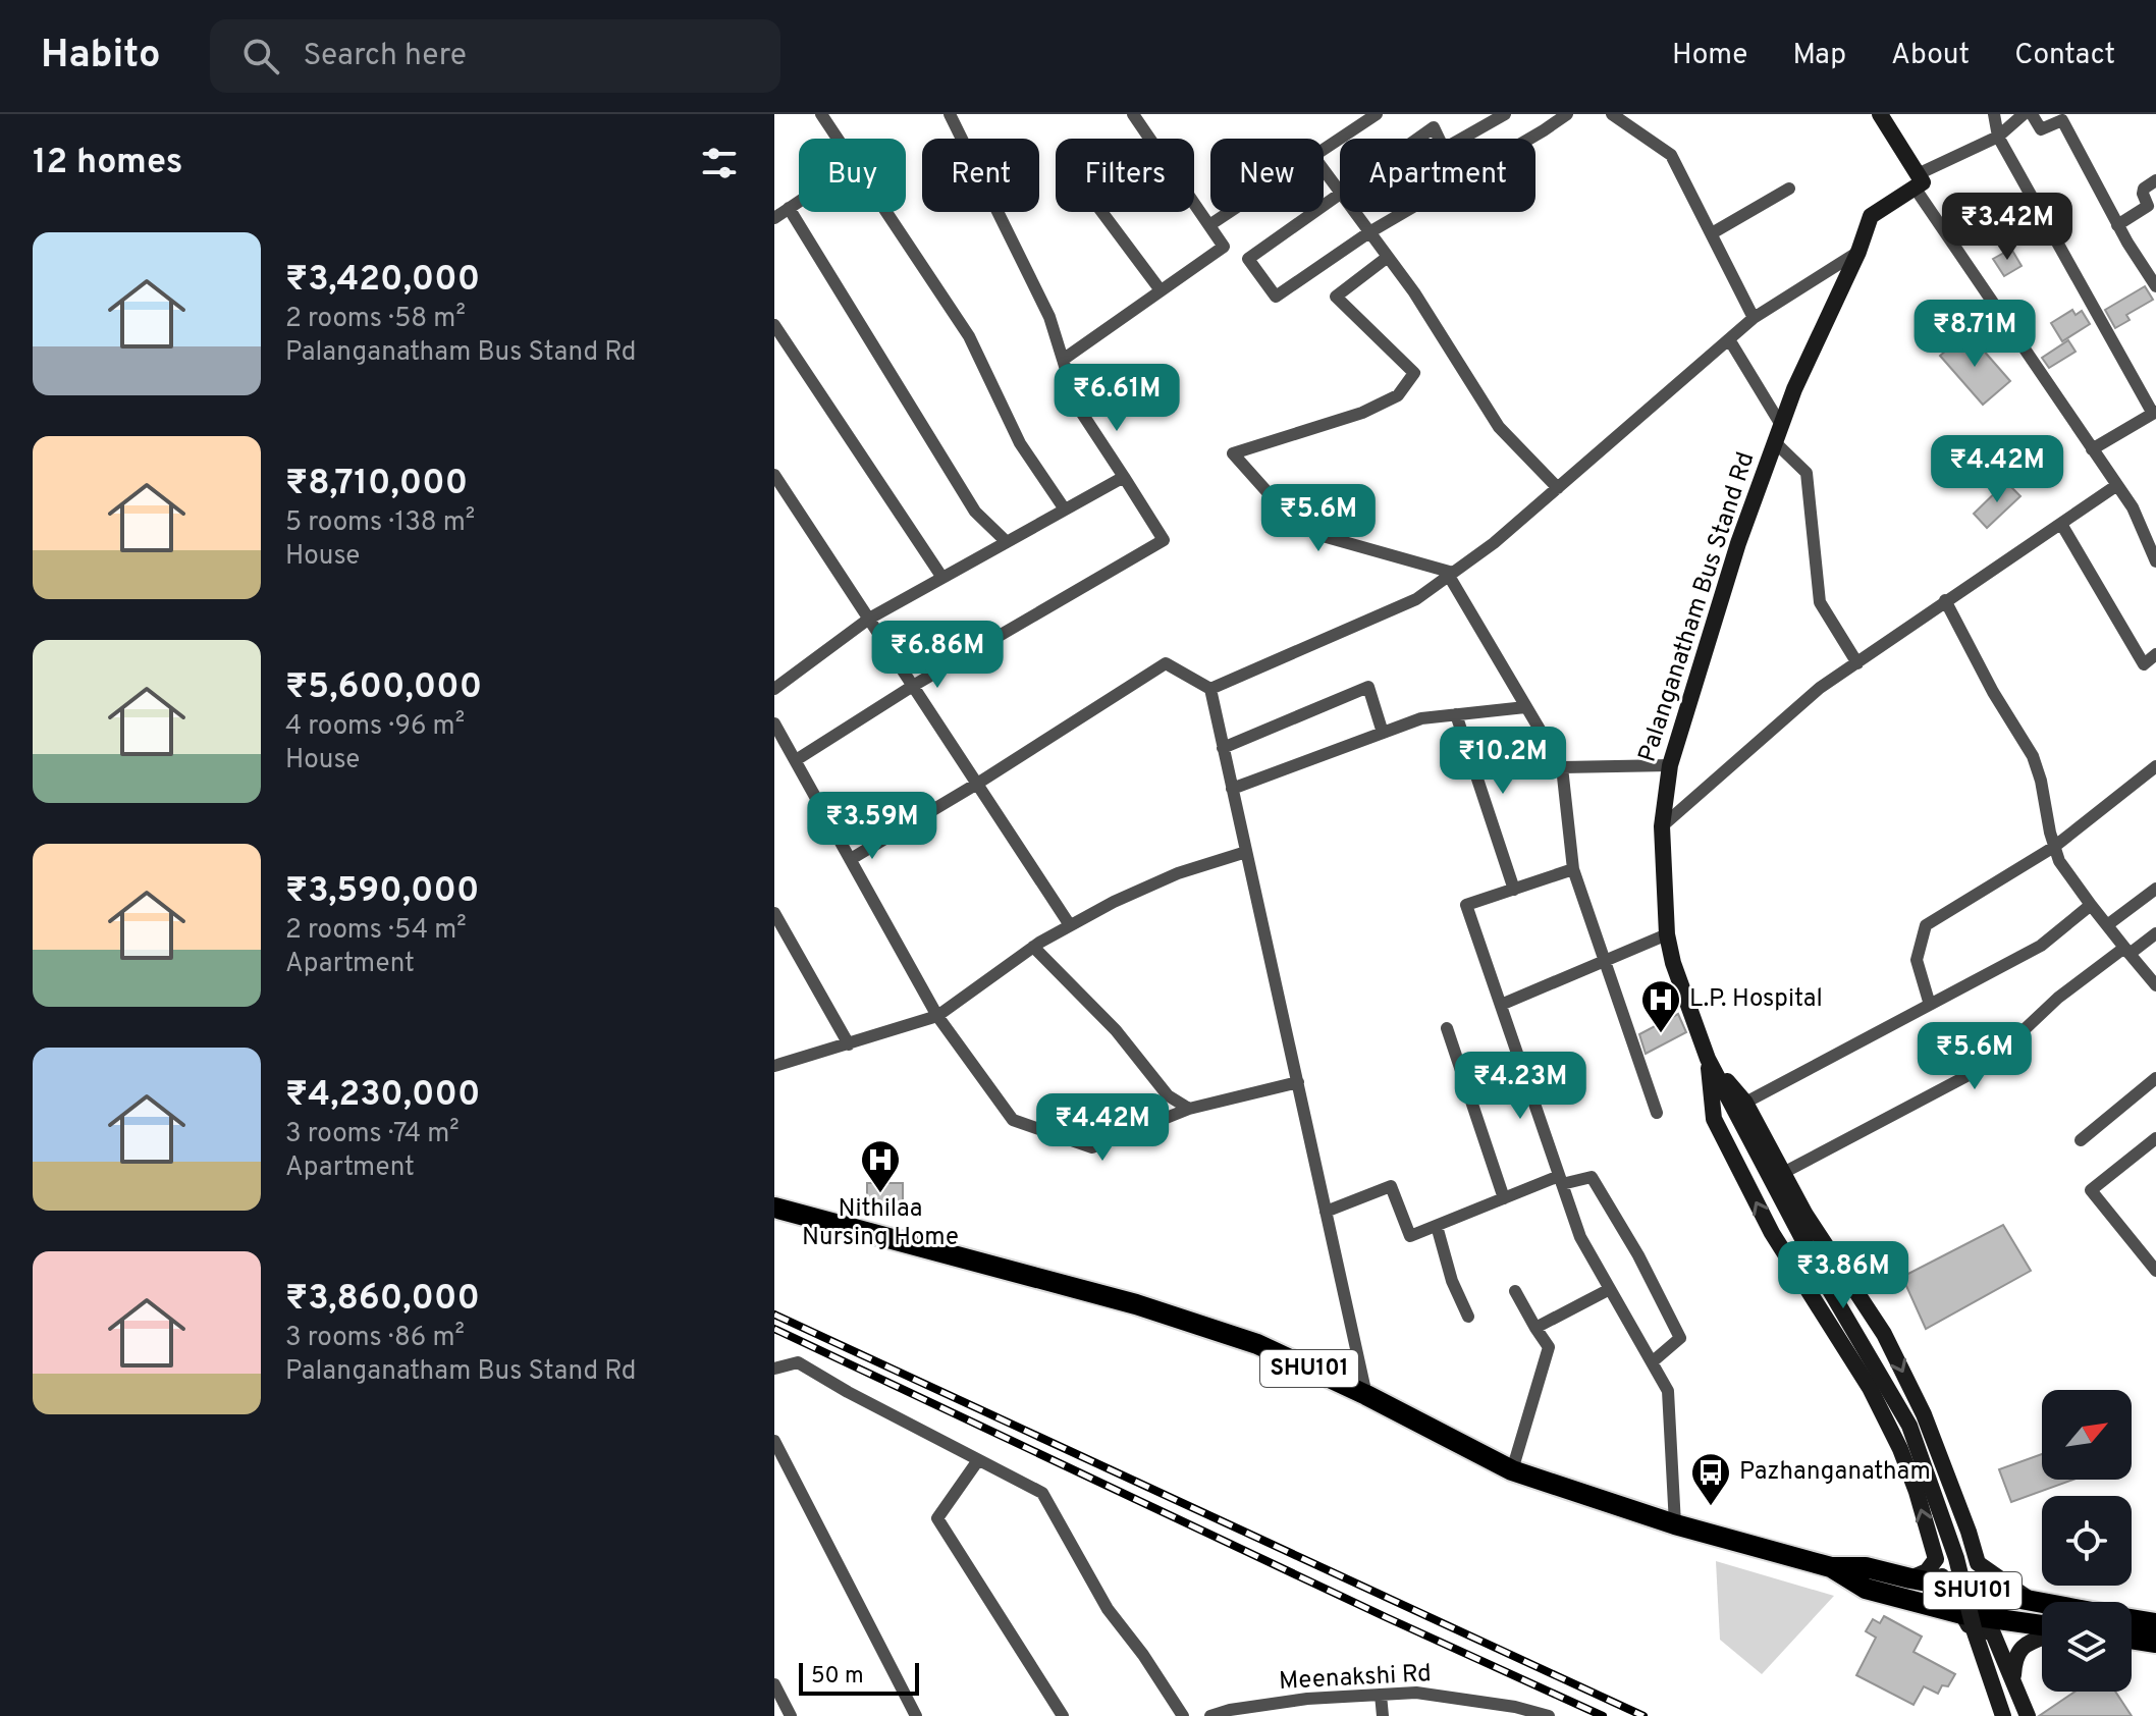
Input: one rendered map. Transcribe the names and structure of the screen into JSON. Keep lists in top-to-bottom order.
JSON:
{
  "streets": {
    "main road": ["SHU101"],
    "street": ["Palanganatham Bus Stand Rd", "Meenakshi Rd"]
  },
  "places": {
    "hospital": ["L.P. Hospital", "Nithilaa Nursing Home"],
    "bus stop": ["Pazhanganatham"]
  },
  "scale_bar": "50 m",
  "north": "top right",
  "page": {
    "header": "Habito",
    "search": "Search here",
    "nav": [
      "Home",
      "Map",
      "About",
      "Contact"
    ],
    "heading": "12 homes",
    "chip": [
      "Buy",
      "Rent",
      "Filters",
      "New",
      "Apartment"
    ],
    "price": [
      "₹3.42M",
      "₹8.71M",
      "₹6.61M",
      "₹4.42M",
      "₹5.6M",
      "₹6.86M",
      "₹10.2M",
      "₹3.59M",
      "₹5.6M",
      "₹4.23M",
      "₹4.42M",
      "₹3.86M"
    ],
    "list": [
      {
        "name": "₹3,420,000",
        "note": "2 rooms · 58 m² · Palanganatham Bus Stand Rd"
      },
      {
        "name": "₹8,710,000",
        "note": "5 rooms · 138 m² · House"
      },
      {
        "name": "₹5,600,000",
        "note": "4 rooms · 96 m² · House"
      },
      {
        "name": "₹3,590,000",
        "note": "2 rooms · 54 m² · Apartment"
      },
      {
        "name": "₹4,230,000",
        "note": "3 rooms · 74 m² · Apartment"
      },
      {
        "name": "₹3,860,000",
        "note": "3 rooms · 86 m² · Palanganatham Bus Stand Rd"
      }
    ],
    "scale": "50 m"
  }
}
